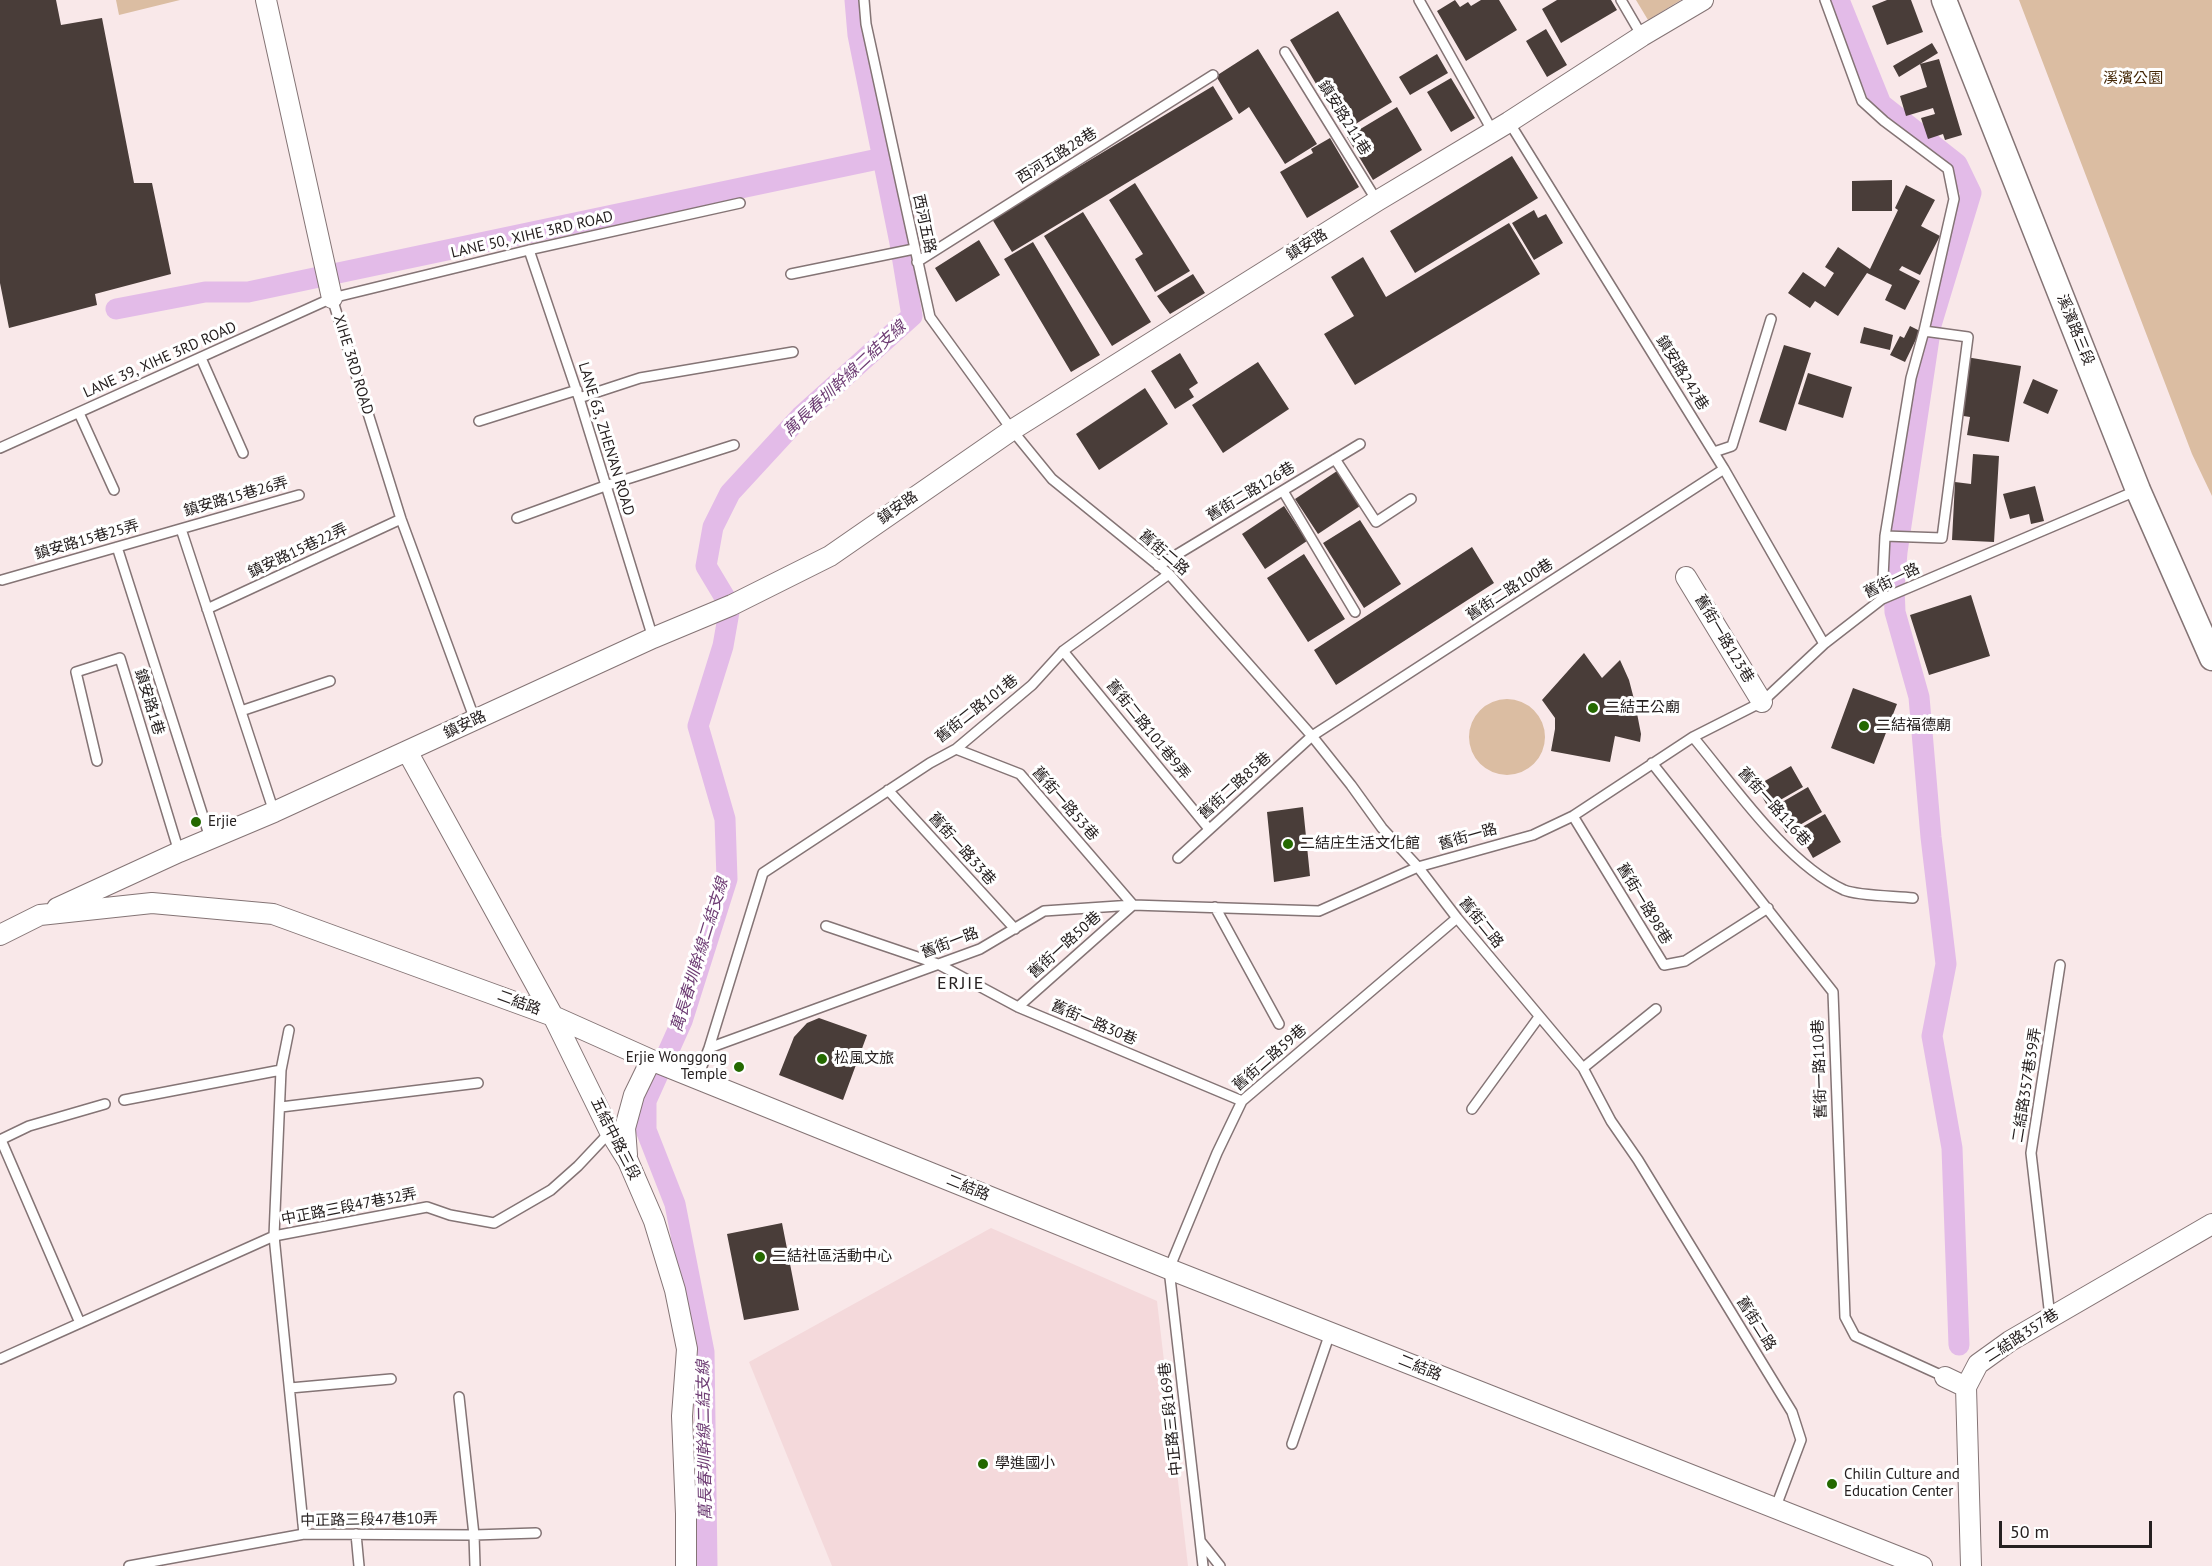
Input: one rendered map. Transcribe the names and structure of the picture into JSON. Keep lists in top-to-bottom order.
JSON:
{
  "streets": {
    "street": [
      "鎮安路",
      "溪濱路三段",
      "XIHE 3RD ROAD",
      "舊街一路123巷",
      "二結路",
      "五結中路三段",
      "二結路357巷"
    ],
    "lane": [
      "鎮安路211巷",
      "西河五路28巷",
      "西河五路",
      "LANE 50, XIHE 3RD ROAD",
      "LANE 39, XIHE 3RD ROAD",
      "鎮安路242巷",
      "LANE 63, ZHEN’AN ROAD",
      "舊街二路126巷",
      "鎮安路15巷26弄",
      "鎮安路15巷25弄",
      "鎮安路15巷22弄",
      "舊街二路",
      "舊街一路",
      "舊街二路100巷",
      "鎮安路1巷",
      "舊街二路101巷",
      "舊街二路101巷9弄",
      "舊街二路85巷",
      "舊街一路53巷",
      "舊街一路116巷",
      "舊街一路33巷",
      "舊街一路98巷",
      "舊街一路50巷",
      "舊街一路30巷",
      "舊街二路59巷",
      "舊街一路110巷",
      "二結路357巷39弄",
      "中正路三段47巷32弄",
      "中正路三段169巷",
      "中正路三段47巷10弄"
    ]
  },
  "crossings": [
    ["鎮安路211巷", "鎮安路"],
    ["西河五路28巷", "西河五路"],
    ["西河五路", "鎮安路"],
    ["西河五路", "舊街二路"],
    ["LANE 50, XIHE 3RD ROAD", "LANE 39, XIHE 3RD ROAD"],
    ["LANE 50, XIHE 3RD ROAD", "XIHE 3RD ROAD"],
    ["LANE 50, XIHE 3RD ROAD", "LANE 63, ZHEN’AN ROAD"],
    ["鎮安路", "XIHE 3RD ROAD"],
    ["鎮安路", "鎮安路242巷"],
    ["鎮安路", "LANE 63, ZHEN’AN ROAD"],
    ["鎮安路", "舊街二路"],
    ["鎮安路", "鎮安路1巷"],
    ["鎮安路", "二結路"],
    ["鎮安路", "五結中路三段"],
    ["溪濱路三段", "舊街一路"],
    ["LANE 39, XIHE 3RD ROAD", "XIHE 3RD ROAD"],
    ["XIHE 3RD ROAD", "鎮安路15巷22弄"],
    ["鎮安路242巷", "舊街一路"],
    ["鎮安路242巷", "舊街二路100巷"],
    ["舊街二路126巷", "舊街二路"],
    ["鎮安路15巷26弄", "鎮安路15巷25弄"],
    ["舊街二路", "舊街一路"],
    ["舊街二路", "舊街二路100巷"],
    ["舊街二路", "舊街二路101巷"],
    ["舊街二路", "舊街二路85巷"],
    ["舊街二路", "二結路"],
    ["舊街二路", "舊街二路59巷"],
    ["舊街一路", "舊街一路123巷"],
    ["舊街一路", "舊街二路101巷"],
    ["舊街一路", "舊街一路53巷"],
    ["舊街一路", "舊街一路116巷"],
    ["舊街一路", "舊街一路33巷"],
    ["舊街一路", "舊街一路98巷"],
    ["舊街一路", "舊街一路50巷"],
    ["舊街一路", "舊街一路30巷"],
    ["舊街一路", "舊街一路110巷"],
    ["舊街二路100巷", "舊街二路85巷"],
    ["舊街二路101巷", "舊街二路101巷9弄"],
    ["舊街二路101巷", "舊街一路53巷"],
    ["舊街二路101巷", "舊街一路33巷"],
    ["舊街二路101巷9弄", "舊街二路85巷"],
    ["舊街一路53巷", "舊街一路50巷"],
    ["舊街一路98巷", "舊街一路110巷"],
    ["舊街一路50巷", "舊街一路30巷"],
    ["二結路", "舊街二路59巷"],
    ["二結路", "五結中路三段"],
    ["二結路", "中正路三段169巷"],
    ["舊街一路30巷", "舊街二路59巷"],
    ["舊街二路59巷", "中正路三段169巷"],
    ["二結路357巷39弄", "二結路357巷"],
    ["五結中路三段", "中正路三段47巷32弄"],
    ["中正路三段47巷32弄", "中正路三段47巷10弄"]
  ],
  "districts": ["ERJIE"],
  "water": ["萬長春圳幹線二結支線"],
  "parks": ["溪濱公園"],
  "places": [
    "二結王公廟",
    "二結福德廟",
    "Erjie",
    "二結庄生活文化館",
    "松風文旅",
    "Erjie Wonggong Temple",
    "二結社區活動中心",
    "學進國小",
    "Chilin Culture and Education Center"
  ],
  "scale_bar": "50 m"
}
